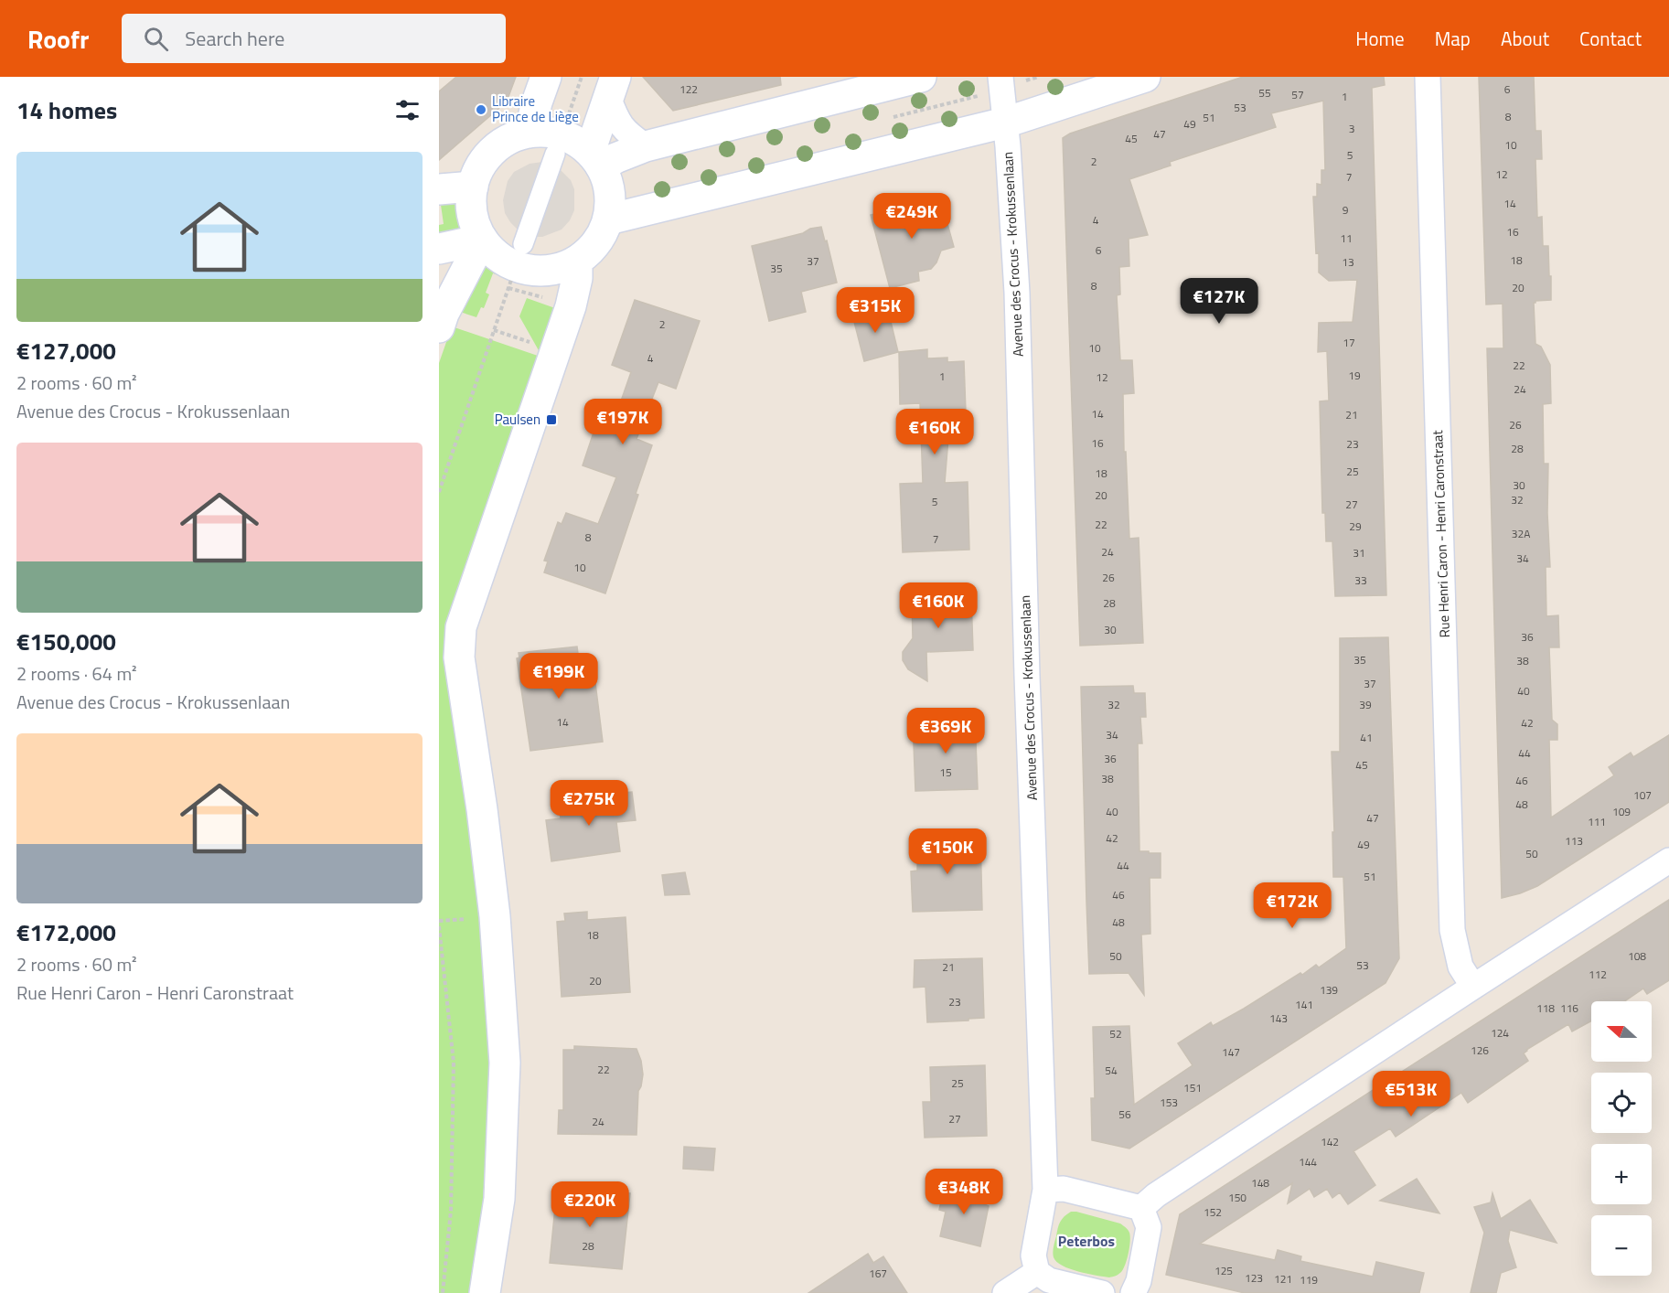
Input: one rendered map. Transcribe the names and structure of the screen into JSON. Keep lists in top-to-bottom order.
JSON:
{
  "streets": {
    "street": ["Avenue des Crocus - Krokussenlaan", "Rue Henri Caron - Henri Caronstraat"]
  },
  "districts": ["Peterbos"],
  "places": {
    "other": ["Libraire Prince de Liège"],
    "transit": ["Paulsen"]
  },
  "house_numbers": [
    "122",
    "6",
    "55",
    "57",
    "1",
    "53",
    "8",
    "51",
    "49",
    "3",
    "47",
    "45",
    "10",
    "5",
    "2",
    "12",
    "7",
    "14",
    "9",
    "4",
    "16",
    "11",
    "6",
    "18",
    "37",
    "13",
    "35",
    "8",
    "20",
    "2",
    "17",
    "10",
    "4",
    "22",
    "19",
    "1",
    "12",
    "24",
    "14",
    "21",
    "26",
    "16",
    "23",
    "28",
    "25",
    "18",
    "30",
    "20",
    "32",
    "5",
    "27",
    "22",
    "29",
    "32A",
    "8",
    "7",
    "24",
    "31",
    "34",
    "10",
    "26",
    "33",
    "28",
    "30",
    "36",
    "35",
    "38",
    "37",
    "40",
    "32",
    "39",
    "14",
    "42",
    "34",
    "41",
    "44",
    "36",
    "45",
    "15",
    "38",
    "46",
    "107",
    "48",
    "40",
    "109",
    "47",
    "111",
    "42",
    "113",
    "49",
    "50",
    "44",
    "51",
    "46",
    "48",
    "18",
    "50",
    "108",
    "53",
    "21",
    "112",
    "20",
    "139",
    "23",
    "141",
    "118",
    "116",
    "143",
    "124",
    "52",
    "126",
    "147",
    "22",
    "54",
    "25",
    "151",
    "153",
    "56",
    "27",
    "24",
    "142",
    "144",
    "148",
    "150",
    "152",
    "28",
    "125",
    "167",
    "123",
    "121",
    "119"
  ],
  "north": "left",
  "page": {
    "header": "Roofr",
    "search": "Search here",
    "nav": [
      "Home",
      "Map",
      "About",
      "Contact"
    ],
    "heading": "14 homes",
    "list": [
      {
        "name": "€127,000",
        "note": "2 rooms · 60 m² · Avenue des Crocus - Krokussenlaan"
      },
      {
        "name": "€150,000",
        "note": "2 rooms · 64 m² · Avenue des Crocus - Krokussenlaan"
      },
      {
        "name": "€172,000",
        "note": "2 rooms · 60 m² · Rue Henri Caron - Henri Caronstraat"
      }
    ],
    "price": [
      "€249K",
      "€127K",
      "€315K",
      "€197K",
      "€160K",
      "€160K",
      "€199K",
      "€369K",
      "€275K",
      "€150K",
      "€172K",
      "€513K",
      "€348K",
      "€220K"
    ],
    "map_buttons": ["+", "−"]
  }
}
